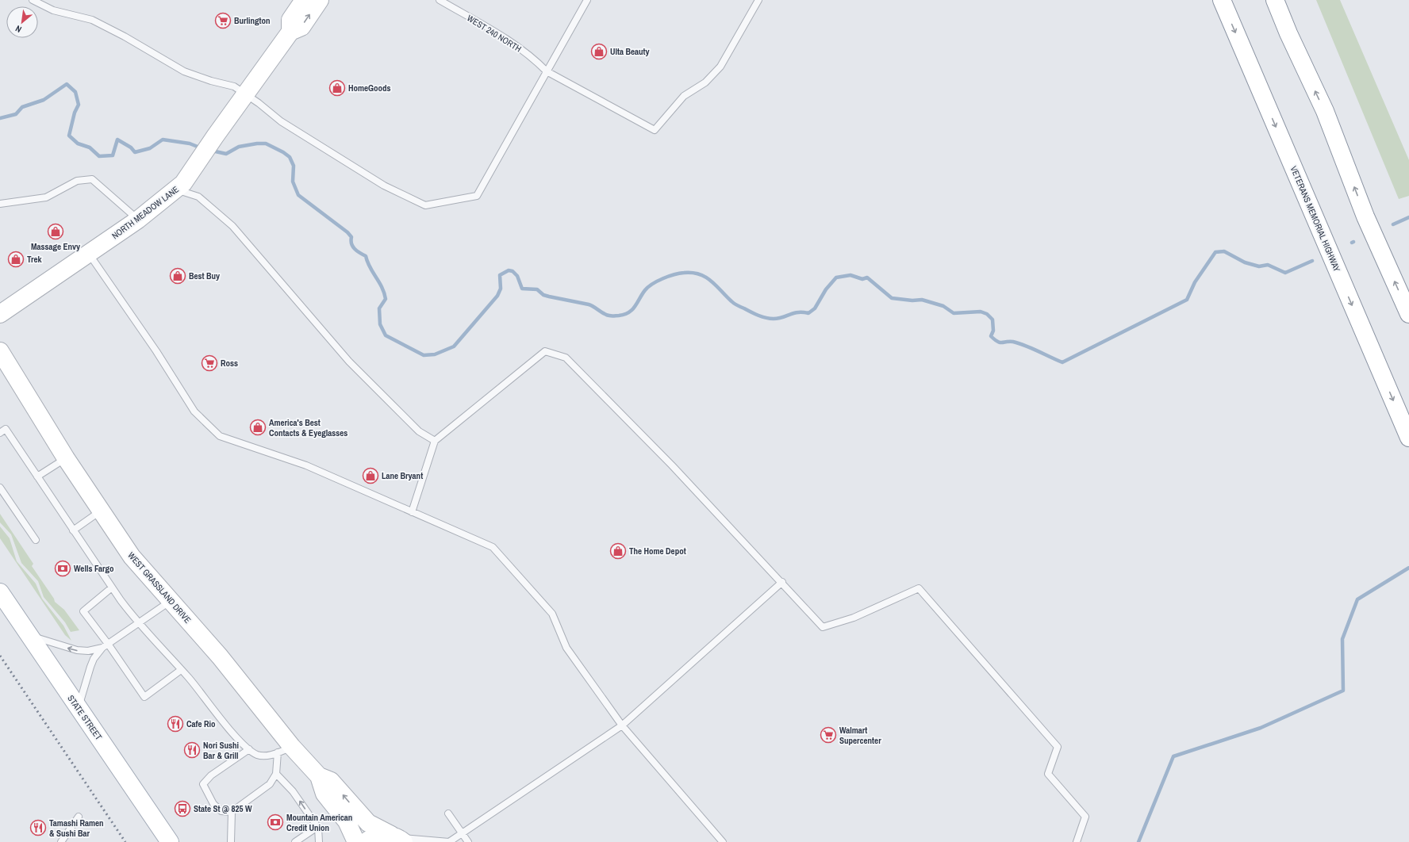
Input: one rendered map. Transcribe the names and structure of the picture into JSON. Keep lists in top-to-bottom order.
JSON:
{
  "streets": {
    "main road": [
      "NORTH MEADOW LANE",
      "VETERANS MEMORIAL HIGHWAY",
      "WEST GRASSLAND DRIVE",
      "STATE STREET"
    ],
    "lane": ["WEST 240 NORTH"]
  },
  "places": {
    "supermarket": ["Burlington", "Ross", "Walmart Supercenter"],
    "shop": [
      "Ulta Beauty",
      "HomeGoods",
      "Massage Envy",
      "Trek",
      "Best Buy",
      "America's Best Contacts & Eyeglasses",
      "Lane Bryant",
      "The Home Depot"
    ],
    "bank": ["Wells Fargo", "Mountain American Credit Union"],
    "restaurant": ["Cafe Rio", "Nori Sushi Bar & Grill", "Tamashi Ramen & Sushi Bar"],
    "bus stop": ["State St @ 825 W"]
  },
  "north": "bottom left"
}
